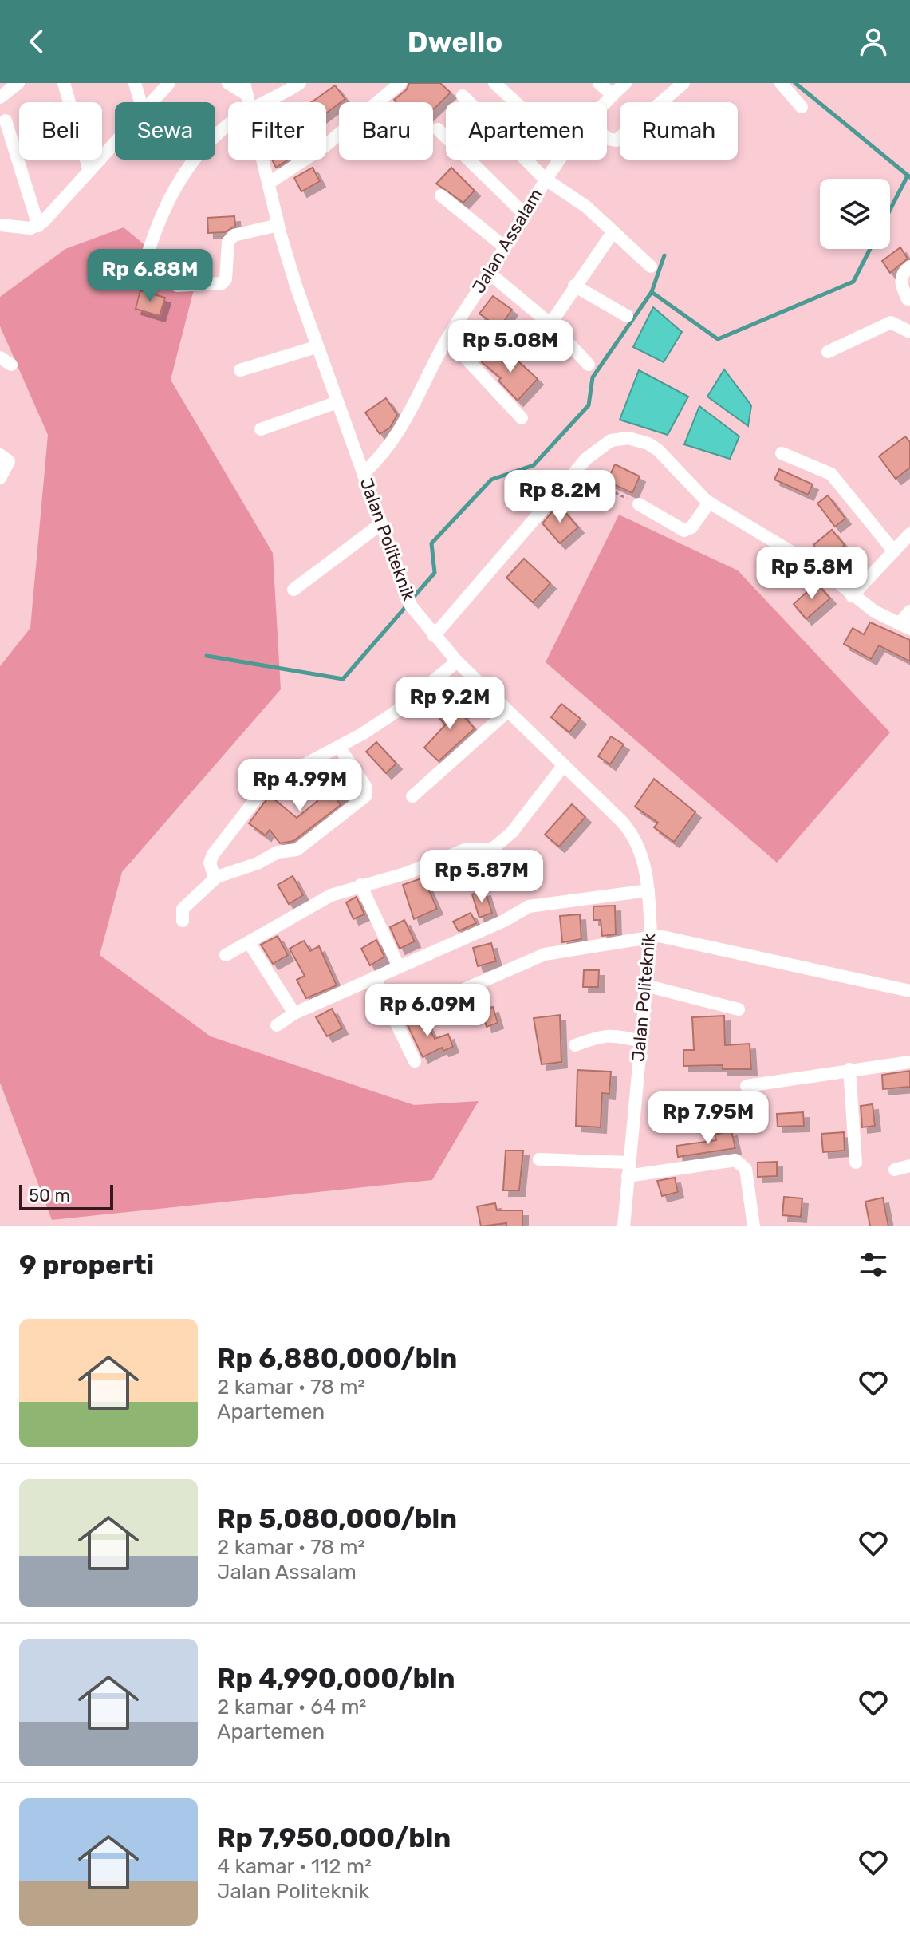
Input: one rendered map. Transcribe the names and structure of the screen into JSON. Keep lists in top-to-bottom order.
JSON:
{
  "streets": {
    "street": ["Jalan Assalam", "Jalan Politeknik"]
  },
  "crossings": [
    ["Jalan Assalam", "Jalan Politeknik"]
  ],
  "scale_bar": "50 m",
  "page": {
    "header": "Dwello",
    "chip": [
      "Beli",
      "Sewa",
      "Filter",
      "Baru",
      "Apartemen",
      "Rumah"
    ],
    "price": [
      "Rp 6.88M",
      "Rp 5.08M",
      "Rp 8.2M",
      "Rp 5.8M",
      "Rp 9.2M",
      "Rp 4.99M",
      "Rp 5.87M",
      "Rp 6.09M",
      "Rp 7.95M"
    ],
    "scale": "50 m",
    "heading": "9 properti",
    "list": [
      {
        "name": "Rp 6,880,000/bln",
        "note": "2 kamar · 78 m² · Apartemen"
      },
      {
        "name": "Rp 5,080,000/bln",
        "note": "2 kamar · 78 m² · Jalan Assalam"
      },
      {
        "name": "Rp 4,990,000/bln",
        "note": "2 kamar · 64 m² · Apartemen"
      },
      {
        "name": "Rp 7,950,000/bln",
        "note": "4 kamar · 112 m² · Jalan Politeknik"
      }
    ]
  }
}
